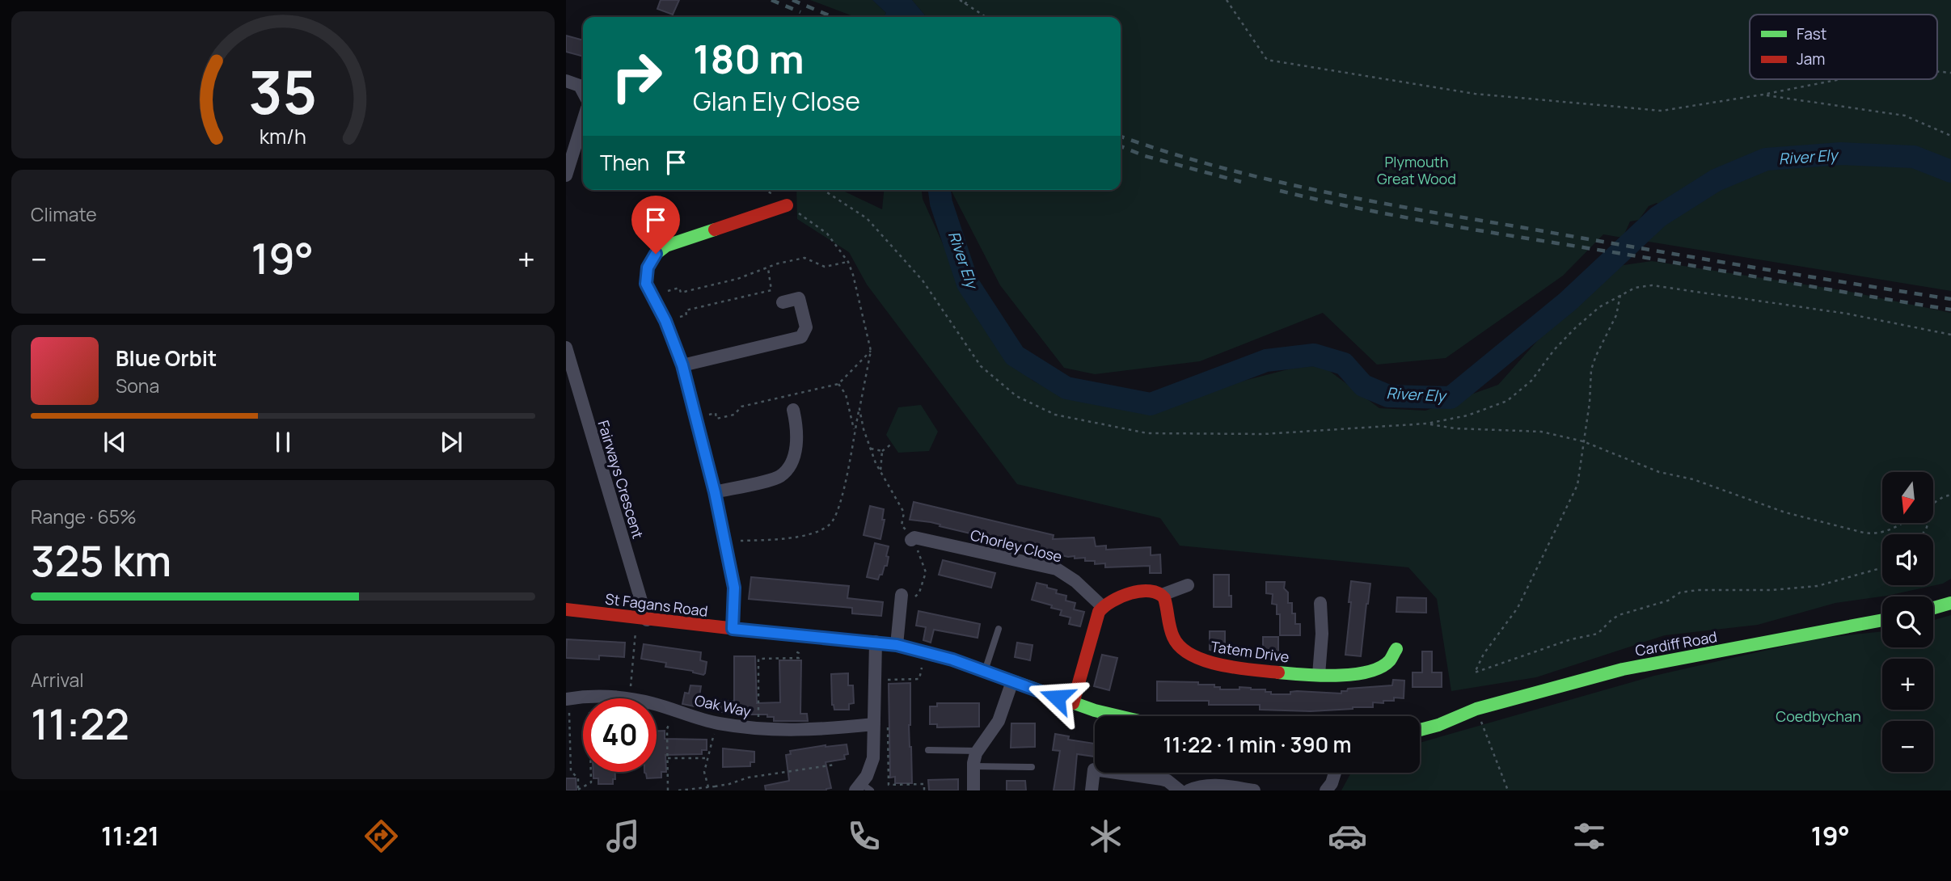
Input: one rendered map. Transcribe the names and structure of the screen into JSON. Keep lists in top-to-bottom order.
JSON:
{
  "streets": {
    "street": [
      "Fairways Crescent",
      "Chorley Close",
      "St Fagans Road",
      "Cardiff Road",
      "Tatem Drive",
      "Oak Way"
    ]
  },
  "crossings": [
    ["Fairways Crescent", "St Fagans Road"]
  ],
  "water": ["River Ely"],
  "parks": ["Plymouth Great Wood", "Coedbychan"],
  "legend": ["Fast", "Jam"],
  "north": "bottom",
  "page": {
    "turn": ["180 m", "Glan Ely Close"],
    "then": "Then",
    "tile": [
      "Climate",
      ["Range · 65%", "325 km"],
      ["Arrival", "11:22"]
    ],
    "heat": ["−", "19°", "+"],
    "song": ["Blue Orbit", "Sona"],
    "map_buttons": ["+", "−"],
    "limit": "40",
    "trip": "11:22 · 1 min · 390 m",
    "tabs": ["11:21", "19°"],
    "gauge": ["35", "km/h"]
  }
}
